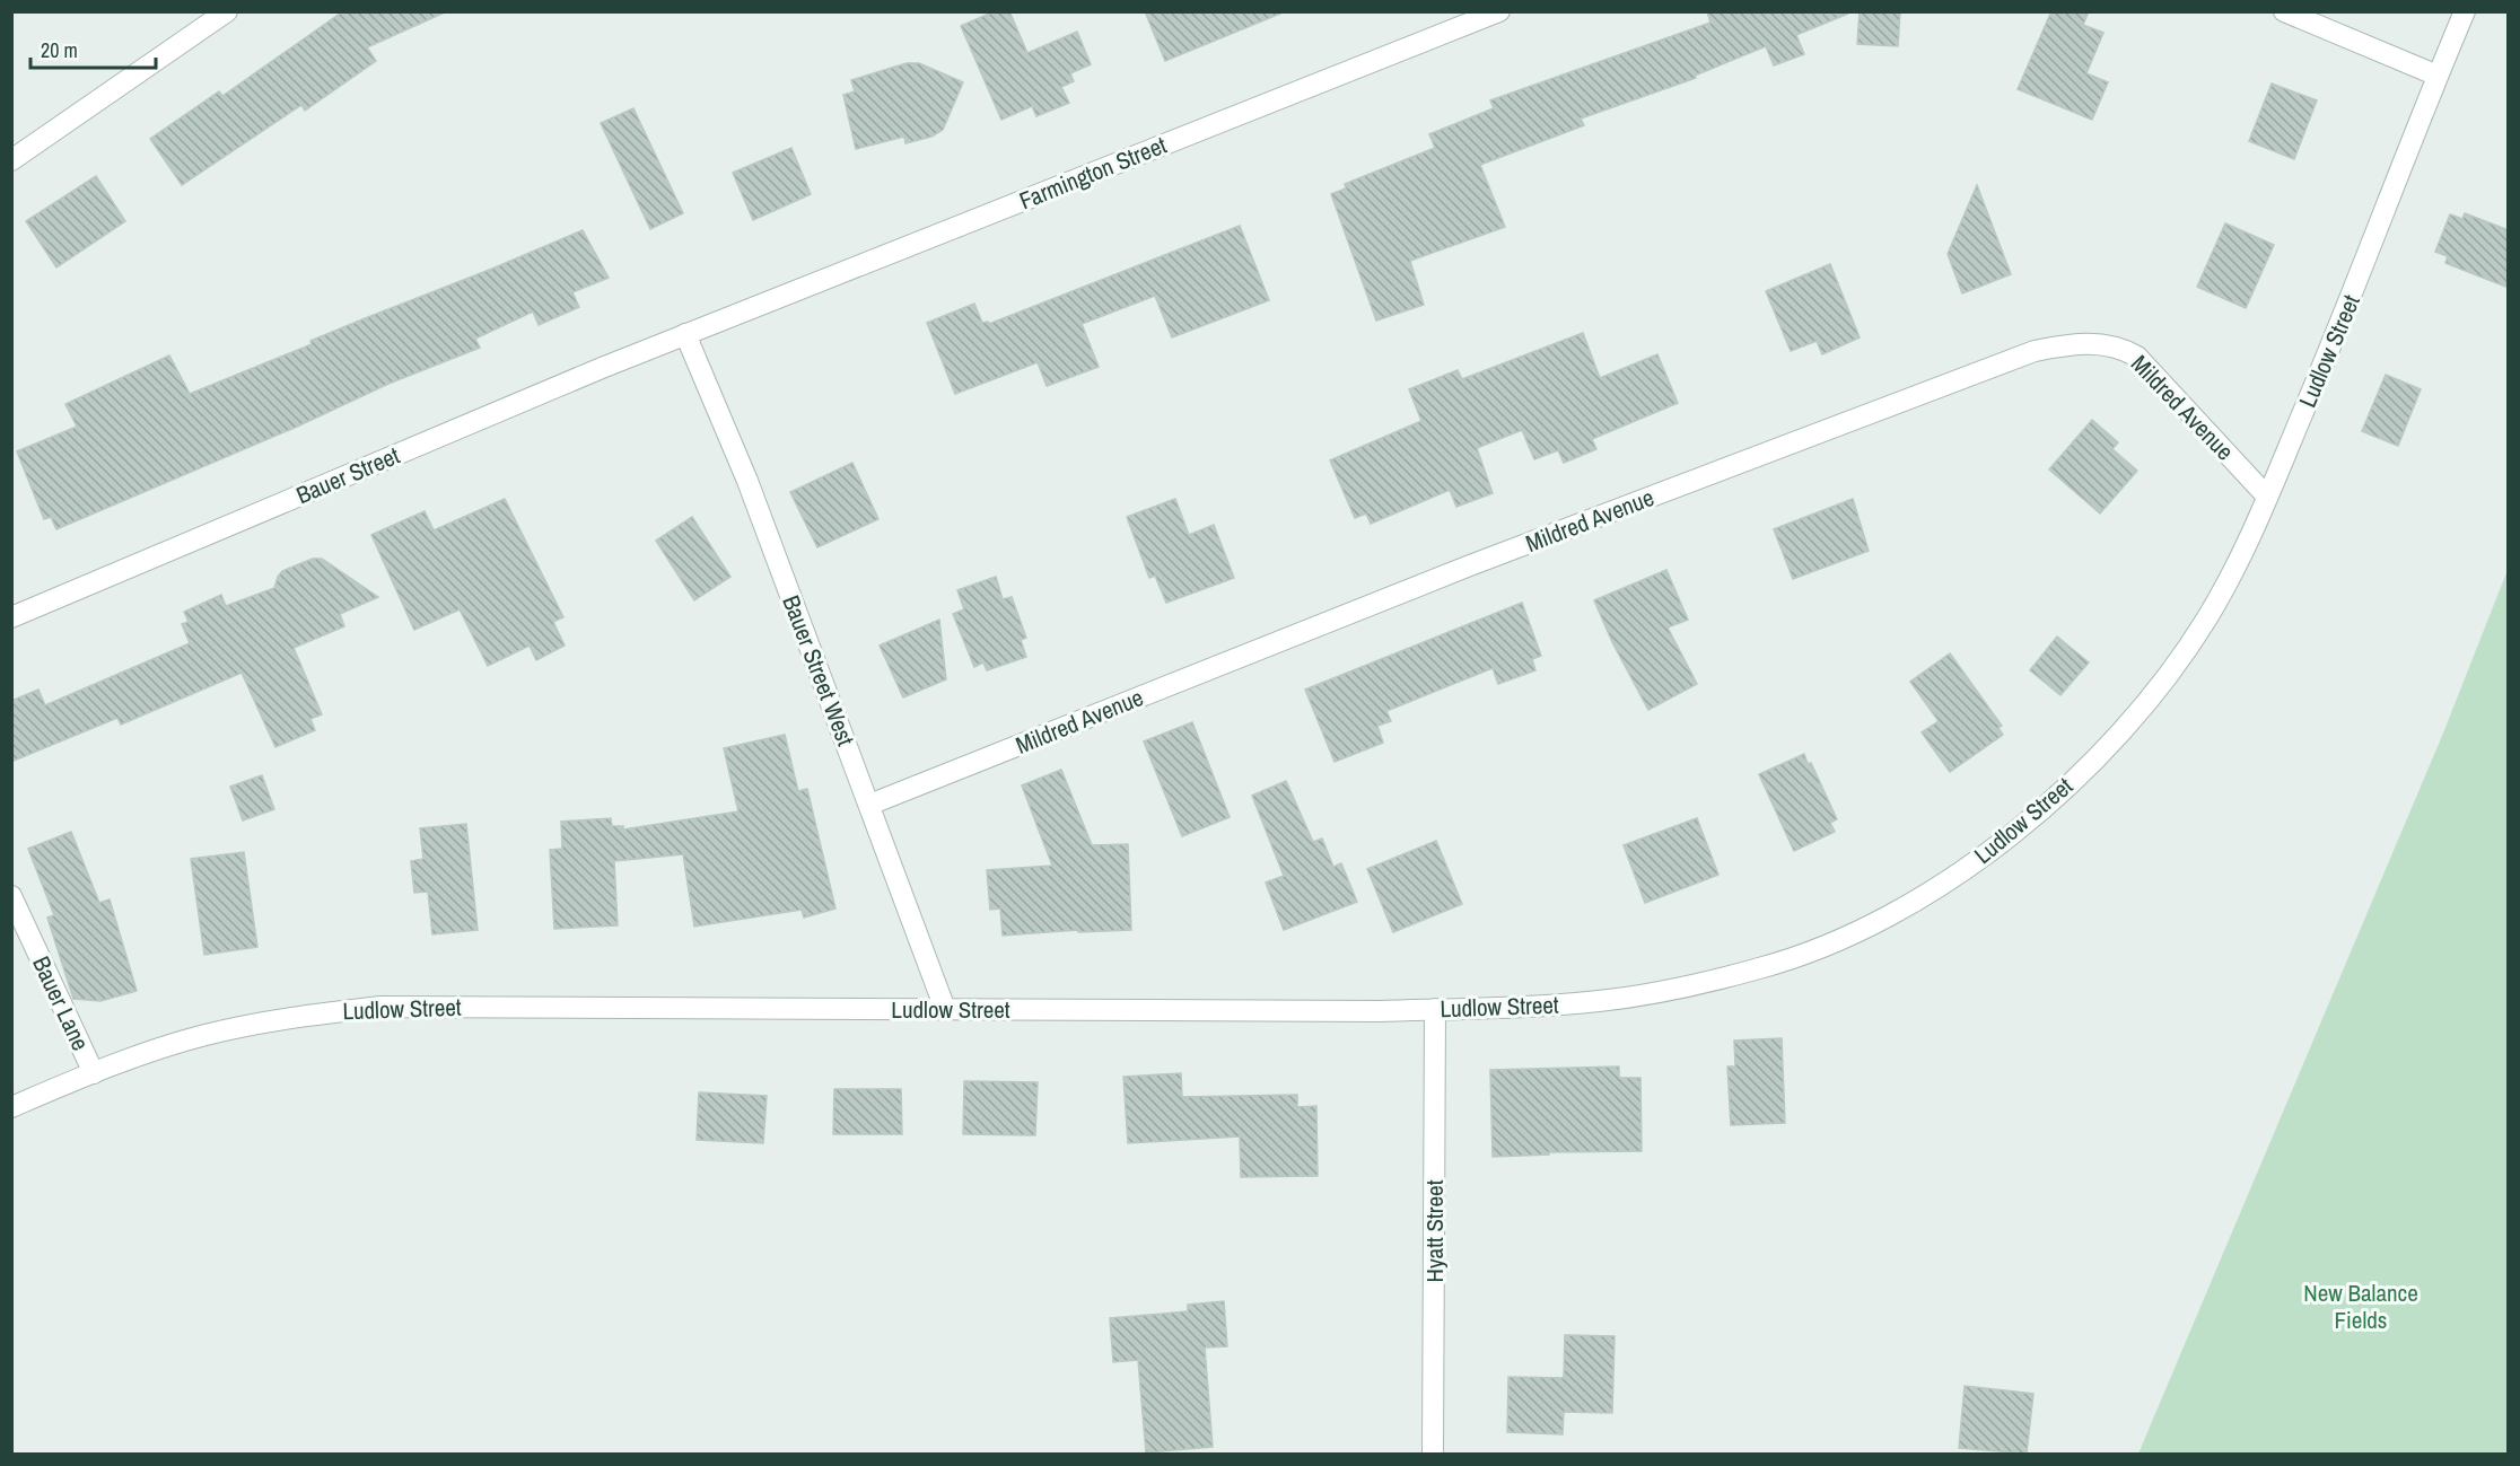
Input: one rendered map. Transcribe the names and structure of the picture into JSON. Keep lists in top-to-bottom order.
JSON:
{
  "streets": {
    "street": [
      "Farmington Street",
      "Ludlow Street",
      "Mildred Avenue",
      "Bauer Street",
      "Bauer Street West",
      "Bauer Lane",
      "Hyatt Street"
    ]
  },
  "crossings": [
    ["Farmington Street", "Bauer Street"],
    ["Farmington Street", "Bauer Street West"],
    ["Ludlow Street", "Mildred Avenue"],
    ["Ludlow Street", "Bauer Street West"],
    ["Ludlow Street", "Bauer Lane"],
    ["Ludlow Street", "Hyatt Street"],
    ["Mildred Avenue", "Bauer Street West"],
    ["Bauer Street", "Bauer Street West"]
  ],
  "parks": ["New Balance Fields"],
  "scale_bar": "20 m"
}
